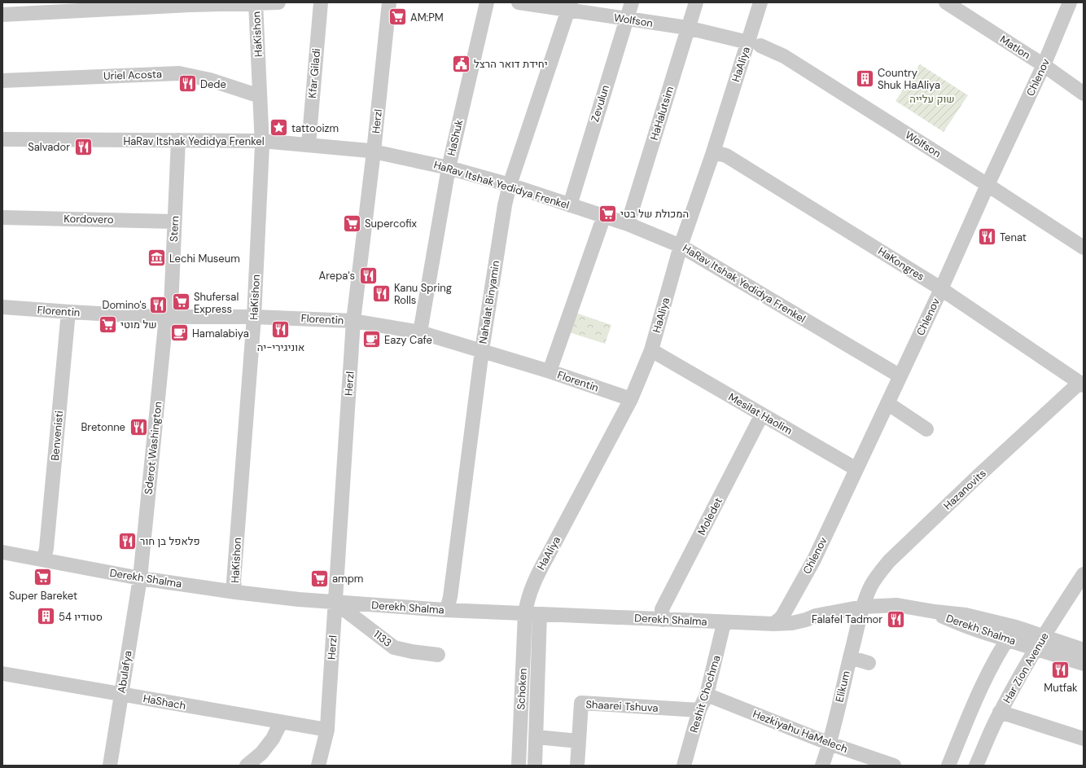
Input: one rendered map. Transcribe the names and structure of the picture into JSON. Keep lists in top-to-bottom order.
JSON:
{
  "streets": {
    "street": [
      "Wolfson",
      "HaKishon",
      "Matlon",
      "HaAliya",
      "Kfar Giladi",
      "Uriel Acosta",
      "Chlenov",
      "Zevulun",
      "HaHalutsim",
      "Herzl",
      "HaShuk",
      "HaRav Itshak Yedidya Frenkel",
      "Kordovero",
      "Stern",
      "HaKongres",
      "Nahalat Binyamin",
      "Florentin",
      "Mesilat Haolim",
      "Benvenisti",
      "Sderot Washington",
      "Hazanovits",
      "Moledet",
      "Derekh Shalma",
      "1133",
      "Har Zion Avenue",
      "Abulafya",
      "Elikum",
      "Schoken",
      "Reshit Chochma",
      "HaShach",
      "Shaarei Tshuva",
      "Hezkiyahu HaMelech"
    ]
  },
  "crossings": [
    ["Wolfson", "HaAliya"],
    ["Wolfson", "Chlenov"],
    ["Wolfson", "Zevulun"],
    ["Wolfson", "HaHalutsim"],
    ["Wolfson", "Nahalat Binyamin"],
    ["HaKishon", "Uriel Acosta"],
    ["HaKishon", "HaRav Itshak Yedidya Frenkel"],
    ["HaKishon", "Florentin"],
    ["HaKishon", "Derekh Shalma"],
    ["Matlon", "Chlenov"],
    ["HaAliya", "HaRav Itshak Yedidya Frenkel"],
    ["HaAliya", "HaKongres"],
    ["HaAliya", "Florentin"],
    ["HaAliya", "Mesilat Haolim"],
    ["HaAliya", "Derekh Shalma"],
    ["HaAliya", "Schoken"],
    ["Kfar Giladi", "HaRav Itshak Yedidya Frenkel"],
    ["Chlenov", "HaRav Itshak Yedidya Frenkel"],
    ["Chlenov", "HaKongres"],
    ["Chlenov", "Mesilat Haolim"],
    ["Chlenov", "Derekh Shalma"],
    ["Zevulun", "HaRav Itshak Yedidya Frenkel"],
    ["HaHalutsim", "HaRav Itshak Yedidya Frenkel"],
    ["Herzl", "HaRav Itshak Yedidya Frenkel"],
    ["Herzl", "Florentin"],
    ["Herzl", "Derekh Shalma"],
    ["Herzl", "1133"],
    ["Herzl", "HaShach"],
    ["HaShuk", "HaRav Itshak Yedidya Frenkel"],
    ["HaShuk", "Florentin"],
    ["HaRav Itshak Yedidya Frenkel", "Stern"],
    ["HaRav Itshak Yedidya Frenkel", "Nahalat Binyamin"],
    ["Kordovero", "Stern"],
    ["Stern", "Florentin"],
    ["Stern", "Sderot Washington"],
    ["HaKongres", "Hazanovits"],
    ["Nahalat Binyamin", "Florentin"],
    ["Nahalat Binyamin", "Derekh Shalma"],
    ["Florentin", "Benvenisti"],
    ["Florentin", "Sderot Washington"],
    ["Mesilat Haolim", "Moledet"],
    ["Benvenisti", "Derekh Shalma"],
    ["Sderot Washington", "Derekh Shalma"],
    ["Sderot Washington", "Abulafya"],
    ["Hazanovits", "Derekh Shalma"],
    ["Hazanovits", "Elikum"],
    ["Moledet", "Derekh Shalma"],
    ["Derekh Shalma", "1133"],
    ["Derekh Shalma", "Har Zion Avenue"],
    ["Derekh Shalma", "Abulafya"],
    ["Derekh Shalma", "Elikum"],
    ["Derekh Shalma", "Schoken"],
    ["Derekh Shalma", "Reshit Chochma"],
    ["Abulafya", "HaShach"],
    ["Elikum", "Hezkiyahu HaMelech"],
    ["Reshit Chochma", "Shaarei Tshuva"],
    ["Reshit Chochma", "Hezkiyahu HaMelech"]
  ],
  "parks": ["שוק עלייה"],
  "places": {
    "supermarket": [
      "AM:PM",
      "המכולת של בטי",
      "Supercofix",
      "Shufersal Express",
      "של מוטי",
      "Super Bareket",
      "ampm"
    ],
    "public building": ["יחידת דואר הרצל"],
    "building": ["Country Shuk HaAliya", "סטודיו 54"],
    "restaurant": [
      "Dede",
      "Salvador",
      "Tenat",
      "Arepa's",
      "Kanu Spring Rolls",
      "Domino's",
      "אוניגירי-יה",
      "Bretonne",
      "פלאפל בן חור",
      "Falafel Tadmor",
      "Mutfak"
    ],
    "place": ["tattooizm"],
    "museum": ["Lechi Museum"],
    "cafe": ["Hamalabiya", "Eazy Cafe"]
  }
}
